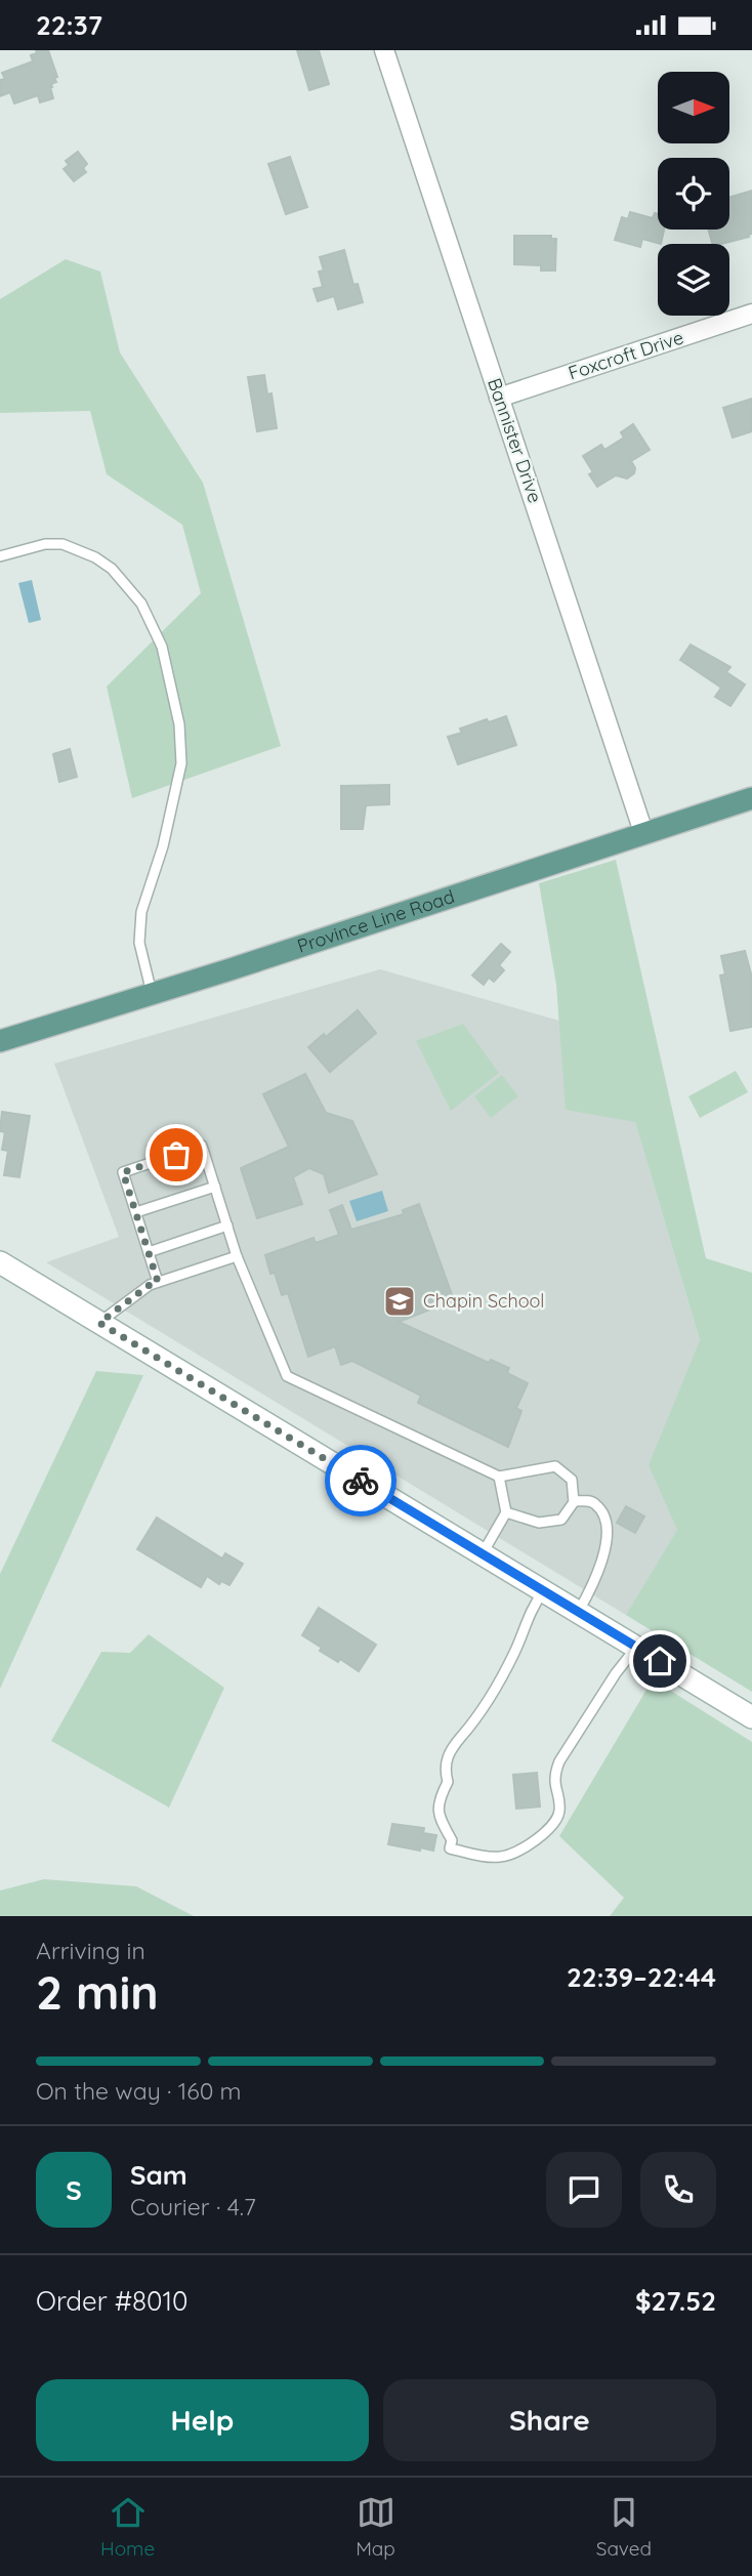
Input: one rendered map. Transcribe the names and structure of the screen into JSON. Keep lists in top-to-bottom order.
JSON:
{
  "streets": {
    "main road": ["Province Line Road"],
    "street": ["Foxcroft Drive", "Bannister Drive"]
  },
  "crossings": [
    ["Foxcroft Drive", "Bannister Drive"],
    ["Bannister Drive", "Province Line Road"]
  ],
  "places": {
    "school or university": ["Chapin School"]
  },
  "north": "right",
  "page": {
    "status": "22:37",
    "heading": ["2 min", "Arriving in", "22:39–22:44"],
    "panel": [
      "Sam",
      "Courier · 4.7",
      "Order #8010",
      "$27.52"
    ],
    "bar": "On the way · 160 m",
    "round": "S",
    "buttons": ["Help", "Share"],
    "tabs": ["Home", "Map", "Saved"]
  }
}
